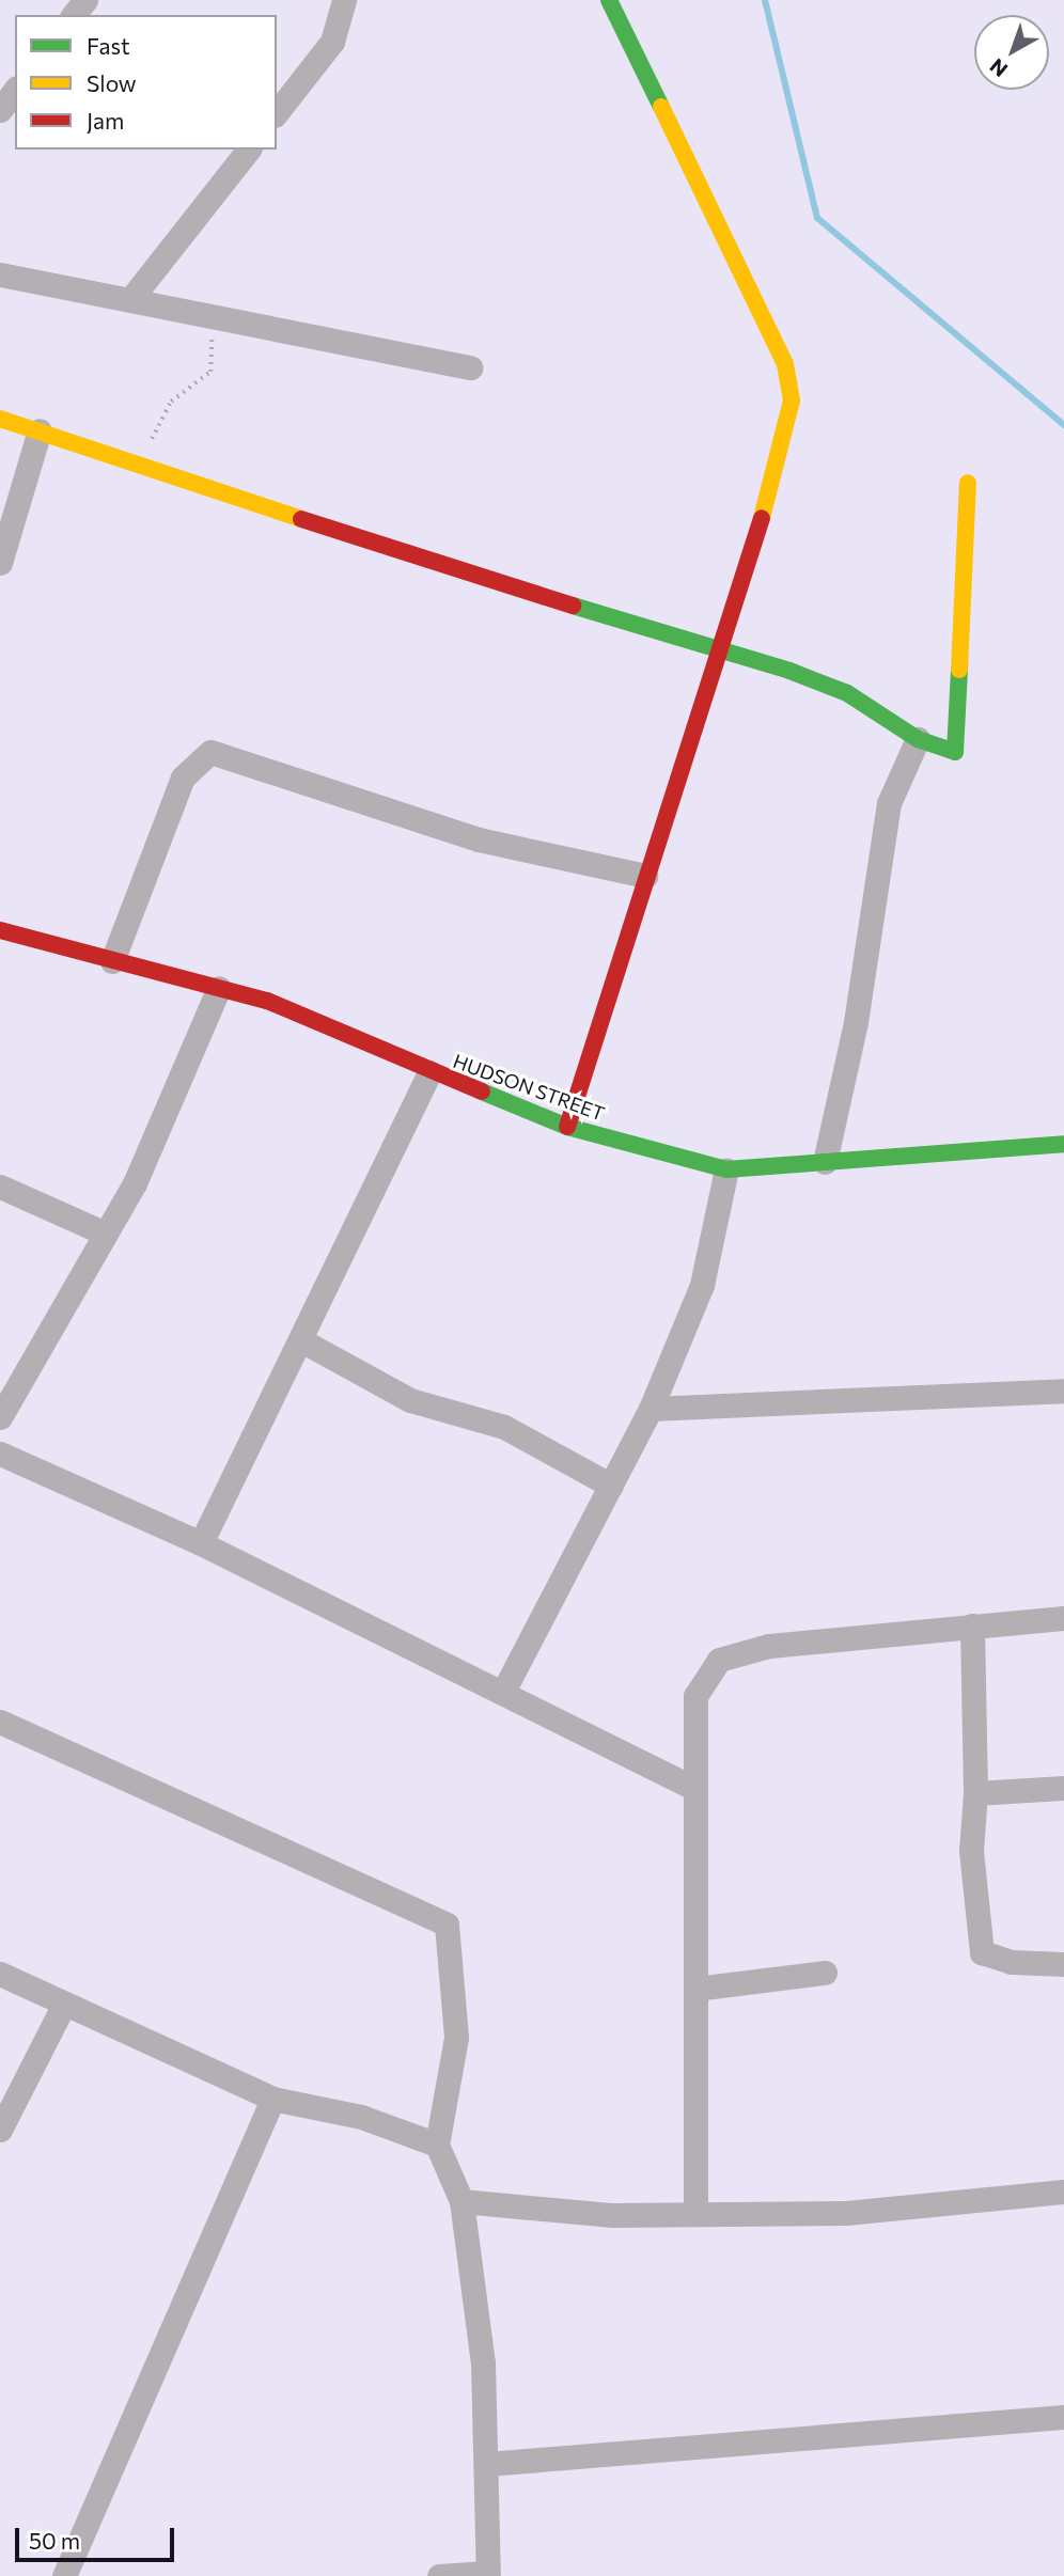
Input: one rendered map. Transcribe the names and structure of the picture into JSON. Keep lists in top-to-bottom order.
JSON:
{
  "streets": {
    "street": ["HUDSON STREET"]
  },
  "legend": ["Fast", "Slow", "Jam"],
  "scale_bar": "50 m",
  "north": "bottom left"
}
